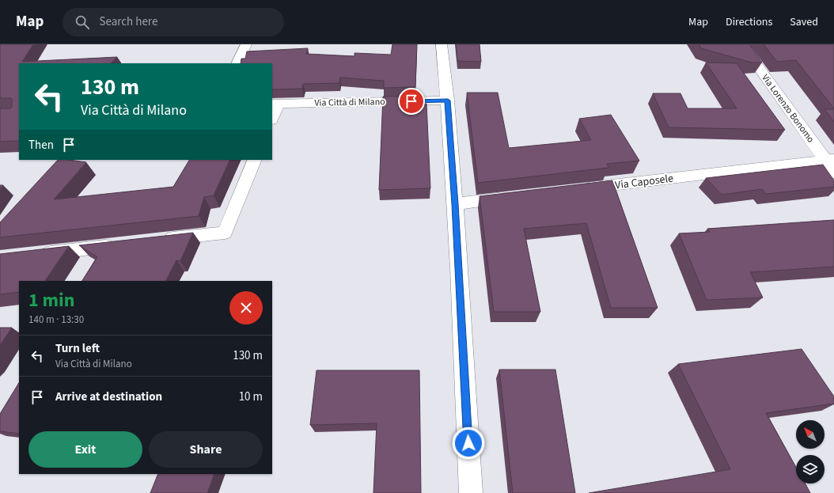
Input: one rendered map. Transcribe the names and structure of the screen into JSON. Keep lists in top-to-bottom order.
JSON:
{
  "streets": {
    "street": ["Via Città di Milano", "Via Lorenzo Bonomo", "Via Caposele"]
  },
  "crossings": [
    ["Via Lorenzo Bonomo", "Via Caposele"]
  ],
  "north": "top left",
  "page": {
    "header": "Map",
    "search": "Search here",
    "nav": ["Map", "Directions", "Saved"],
    "turn": ["130 m", "Via Città di Milano"],
    "then": "Then",
    "heading": ["1 min", "140 m · 13:30"],
    "list": [
      {
        "name": "Turn left",
        "note": "Via Città di Milano",
        "value": "130 m"
      },
      {
        "name": "Arrive at destination",
        "value": "10 m"
      }
    ],
    "buttons": ["Exit", "Share"]
  }
}
